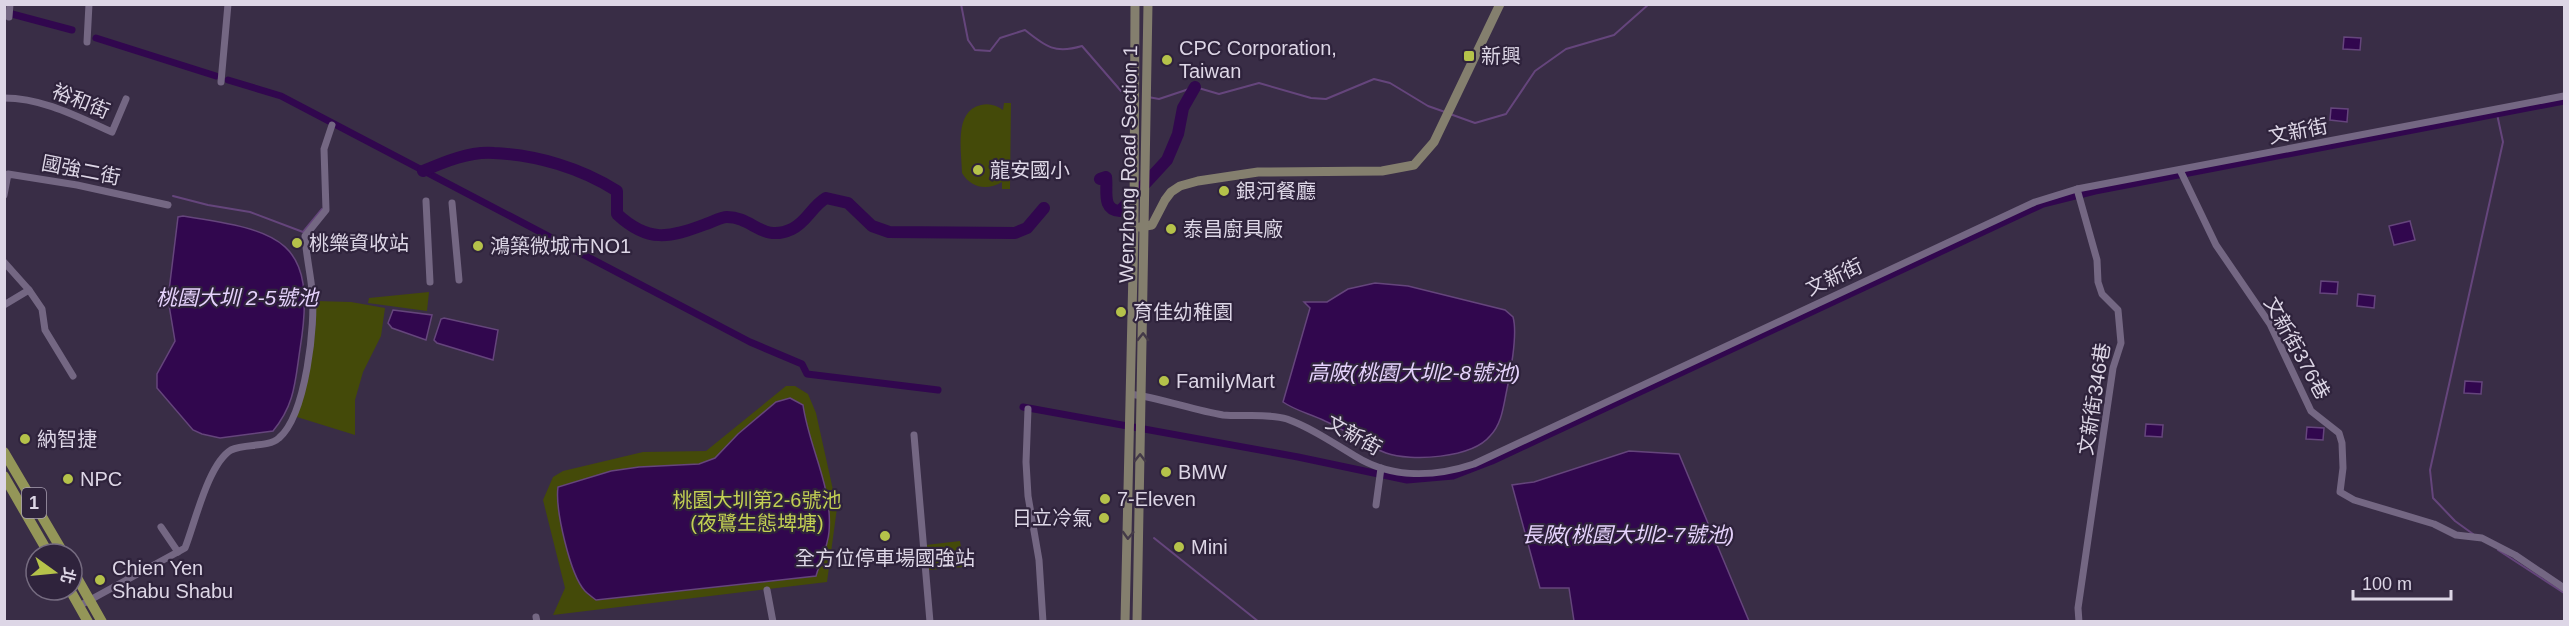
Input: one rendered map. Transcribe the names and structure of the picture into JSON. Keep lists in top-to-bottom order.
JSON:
{
  "streets": {
    "main road": ["1"],
    "street": [
      "裕和街",
      "文新街",
      "Wenzhong Road Section 1",
      "國強二街",
      "文新街376巷",
      "文新街346巷"
    ]
  },
  "crossings": [
    ["文新街", "Wenzhong Road Section 1"],
    ["文新街", "文新街376巷"],
    ["文新街", "文新街346巷"]
  ],
  "water": ["桃園大圳 2-5號池", "高陂(桃園大圳2-8號池)", "長陂(桃園大圳2-7號池)"],
  "parks": ["桃園大圳第2-6號池 (夜鷺生態埤塘)"],
  "places": {
    "transit": ["新興"],
    "other": [
      "CPC Corporation, Taiwan",
      "龍安國小",
      "銀河餐廳",
      "泰昌廚具廠",
      "桃樂資收站",
      "鴻築微城市NO1",
      "育佳幼稚園",
      "FamilyMart",
      "納智捷",
      "BMW",
      "NPC",
      "7-Eleven",
      "日立冷氣",
      "全方位停車場國強站",
      "Mini",
      "Chien Yen Shabu Shabu"
    ]
  },
  "scale_bar": "100 m",
  "north": "right"
}
